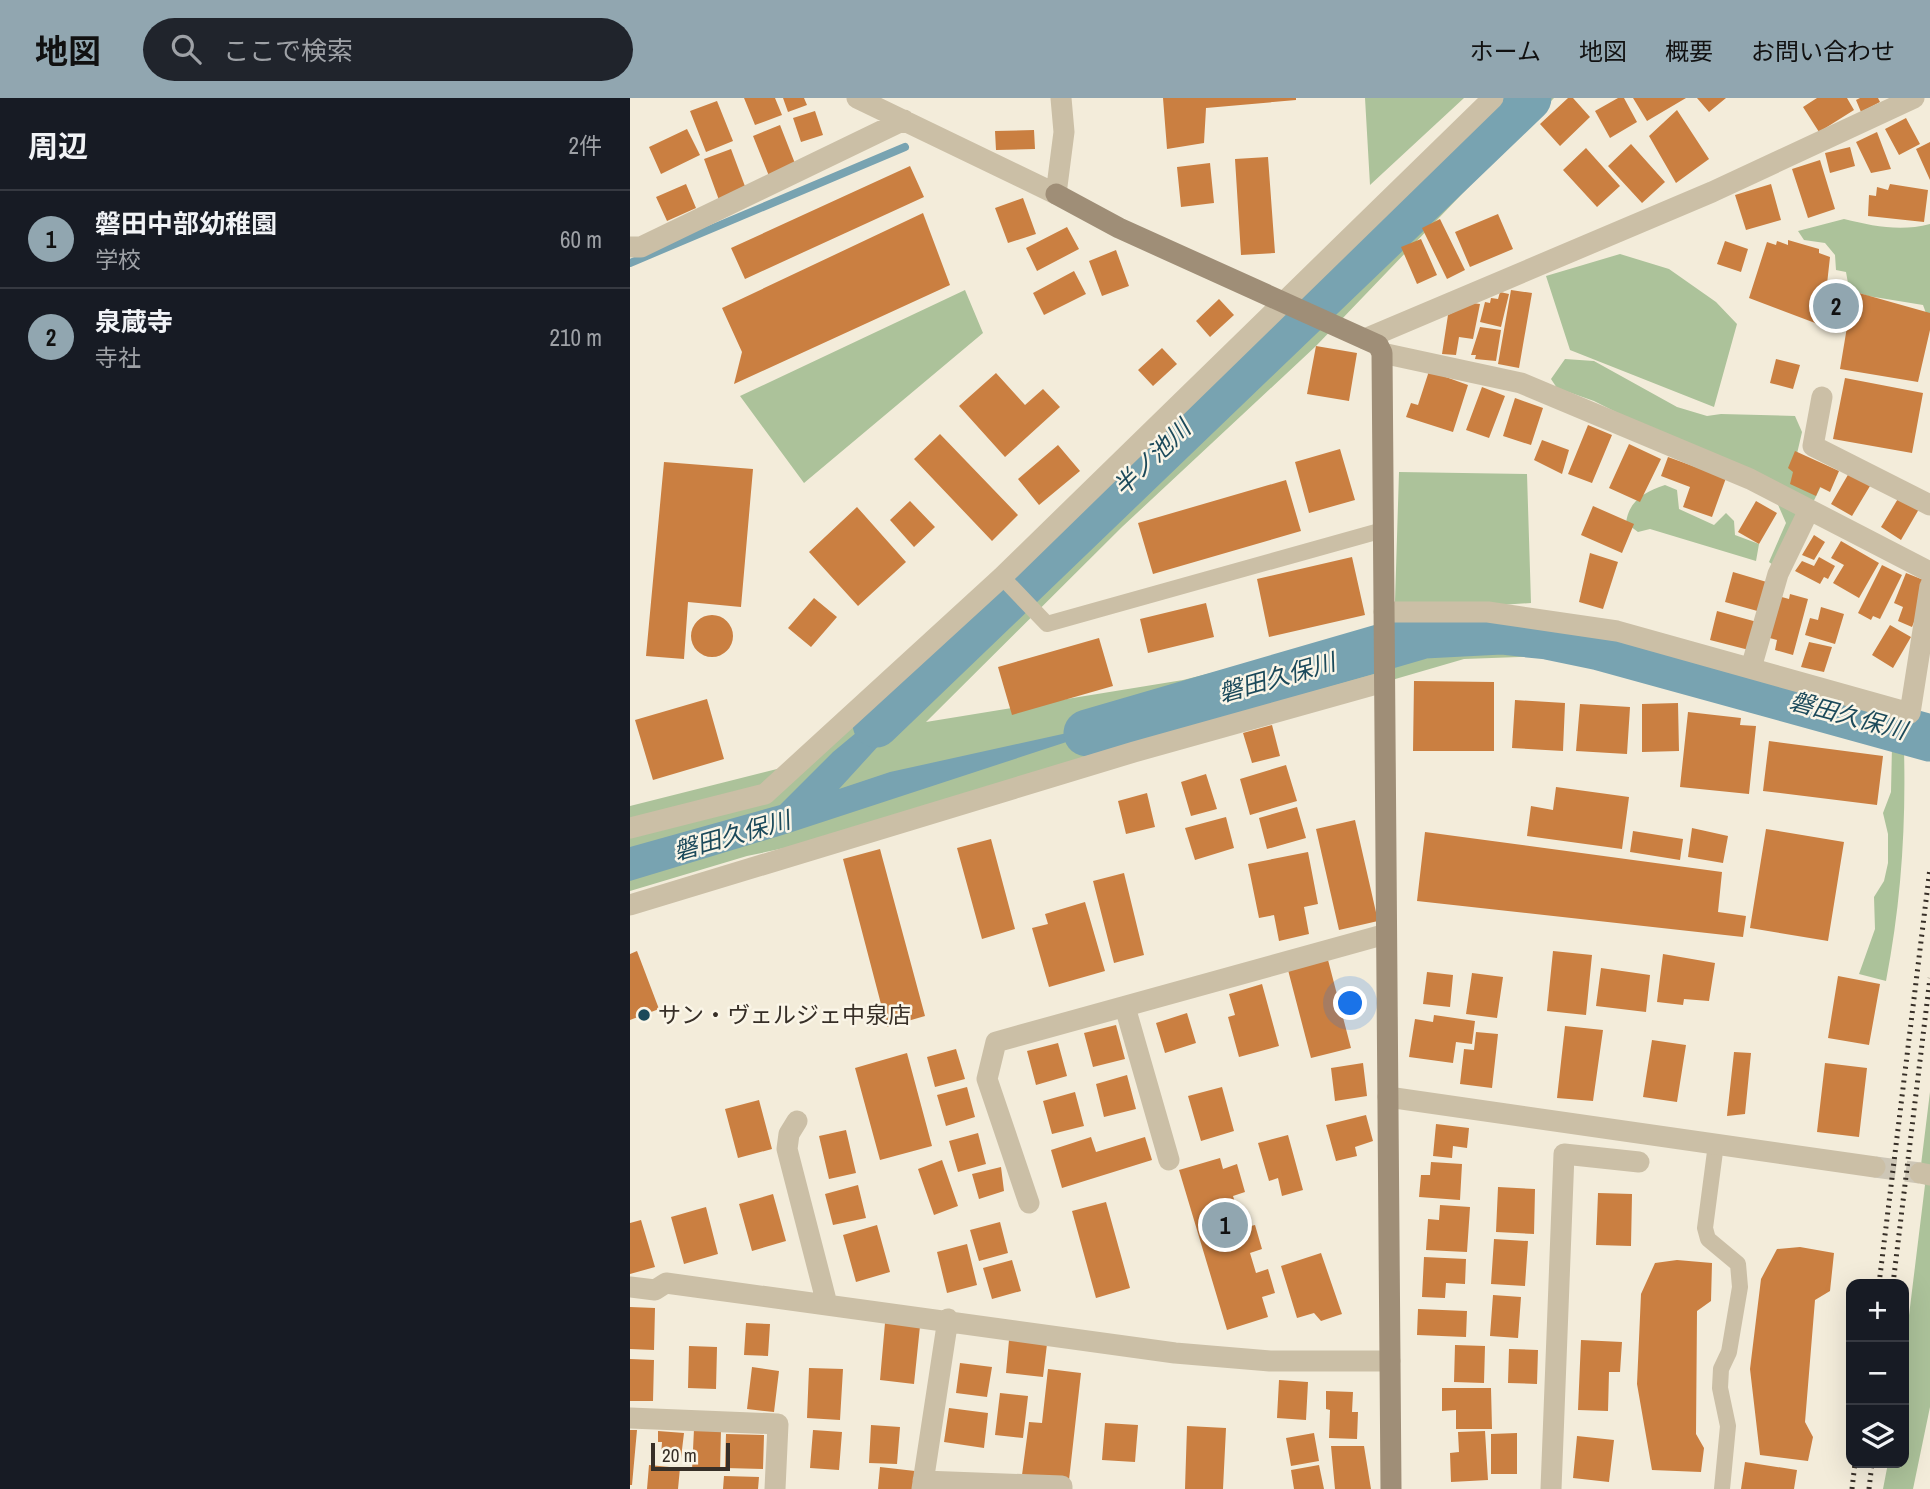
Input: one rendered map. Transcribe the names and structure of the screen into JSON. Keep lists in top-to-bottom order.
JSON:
{
  "water": ["半ノ池川", "磐田久保川"],
  "places": ["サン・ヴェルジェ中泉店"],
  "scale_bar": "20 m",
  "page": {
    "header": "地図",
    "search": "ここで検索",
    "nav": [
      "ホーム",
      "地図",
      "概要",
      "お問い合わせ"
    ],
    "heading": ["周辺", "2件"],
    "list": [
      {
        "mark": "1",
        "name": "磐田中部幼稚園",
        "note": "学校",
        "value": "60 m"
      },
      {
        "mark": "2",
        "name": "泉蔵寺",
        "note": "寺社",
        "value": "210 m"
      }
    ],
    "pins": ["2", "1"],
    "map_buttons": ["+", "−"],
    "scale": "20 m"
  }
}
